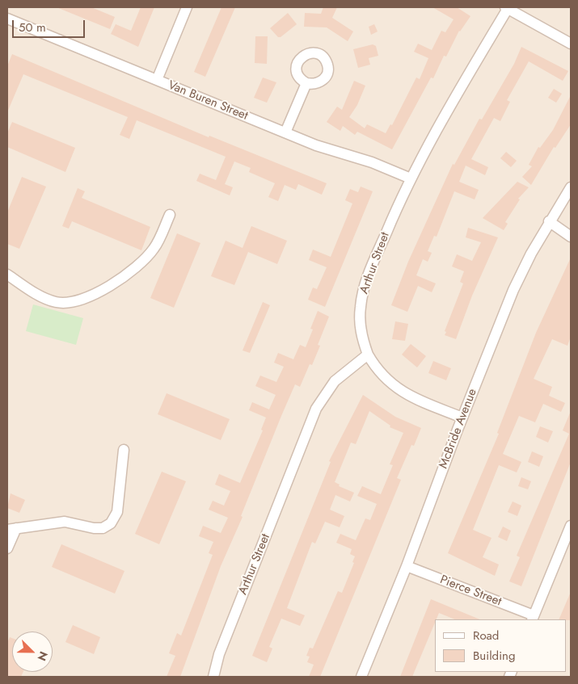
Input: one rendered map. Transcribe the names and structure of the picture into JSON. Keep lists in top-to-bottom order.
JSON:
{
  "streets": {
    "street": [
      "Van Buren Street",
      "Arthur Street",
      "McBride Avenue",
      "Pierce Street"
    ]
  },
  "crossings": [
    ["Van Buren Street", "Arthur Street"],
    ["McBride Avenue", "Pierce Street"]
  ],
  "legend": ["Road", "Building"],
  "scale_bar": "50 m",
  "north": "bottom right"
}
